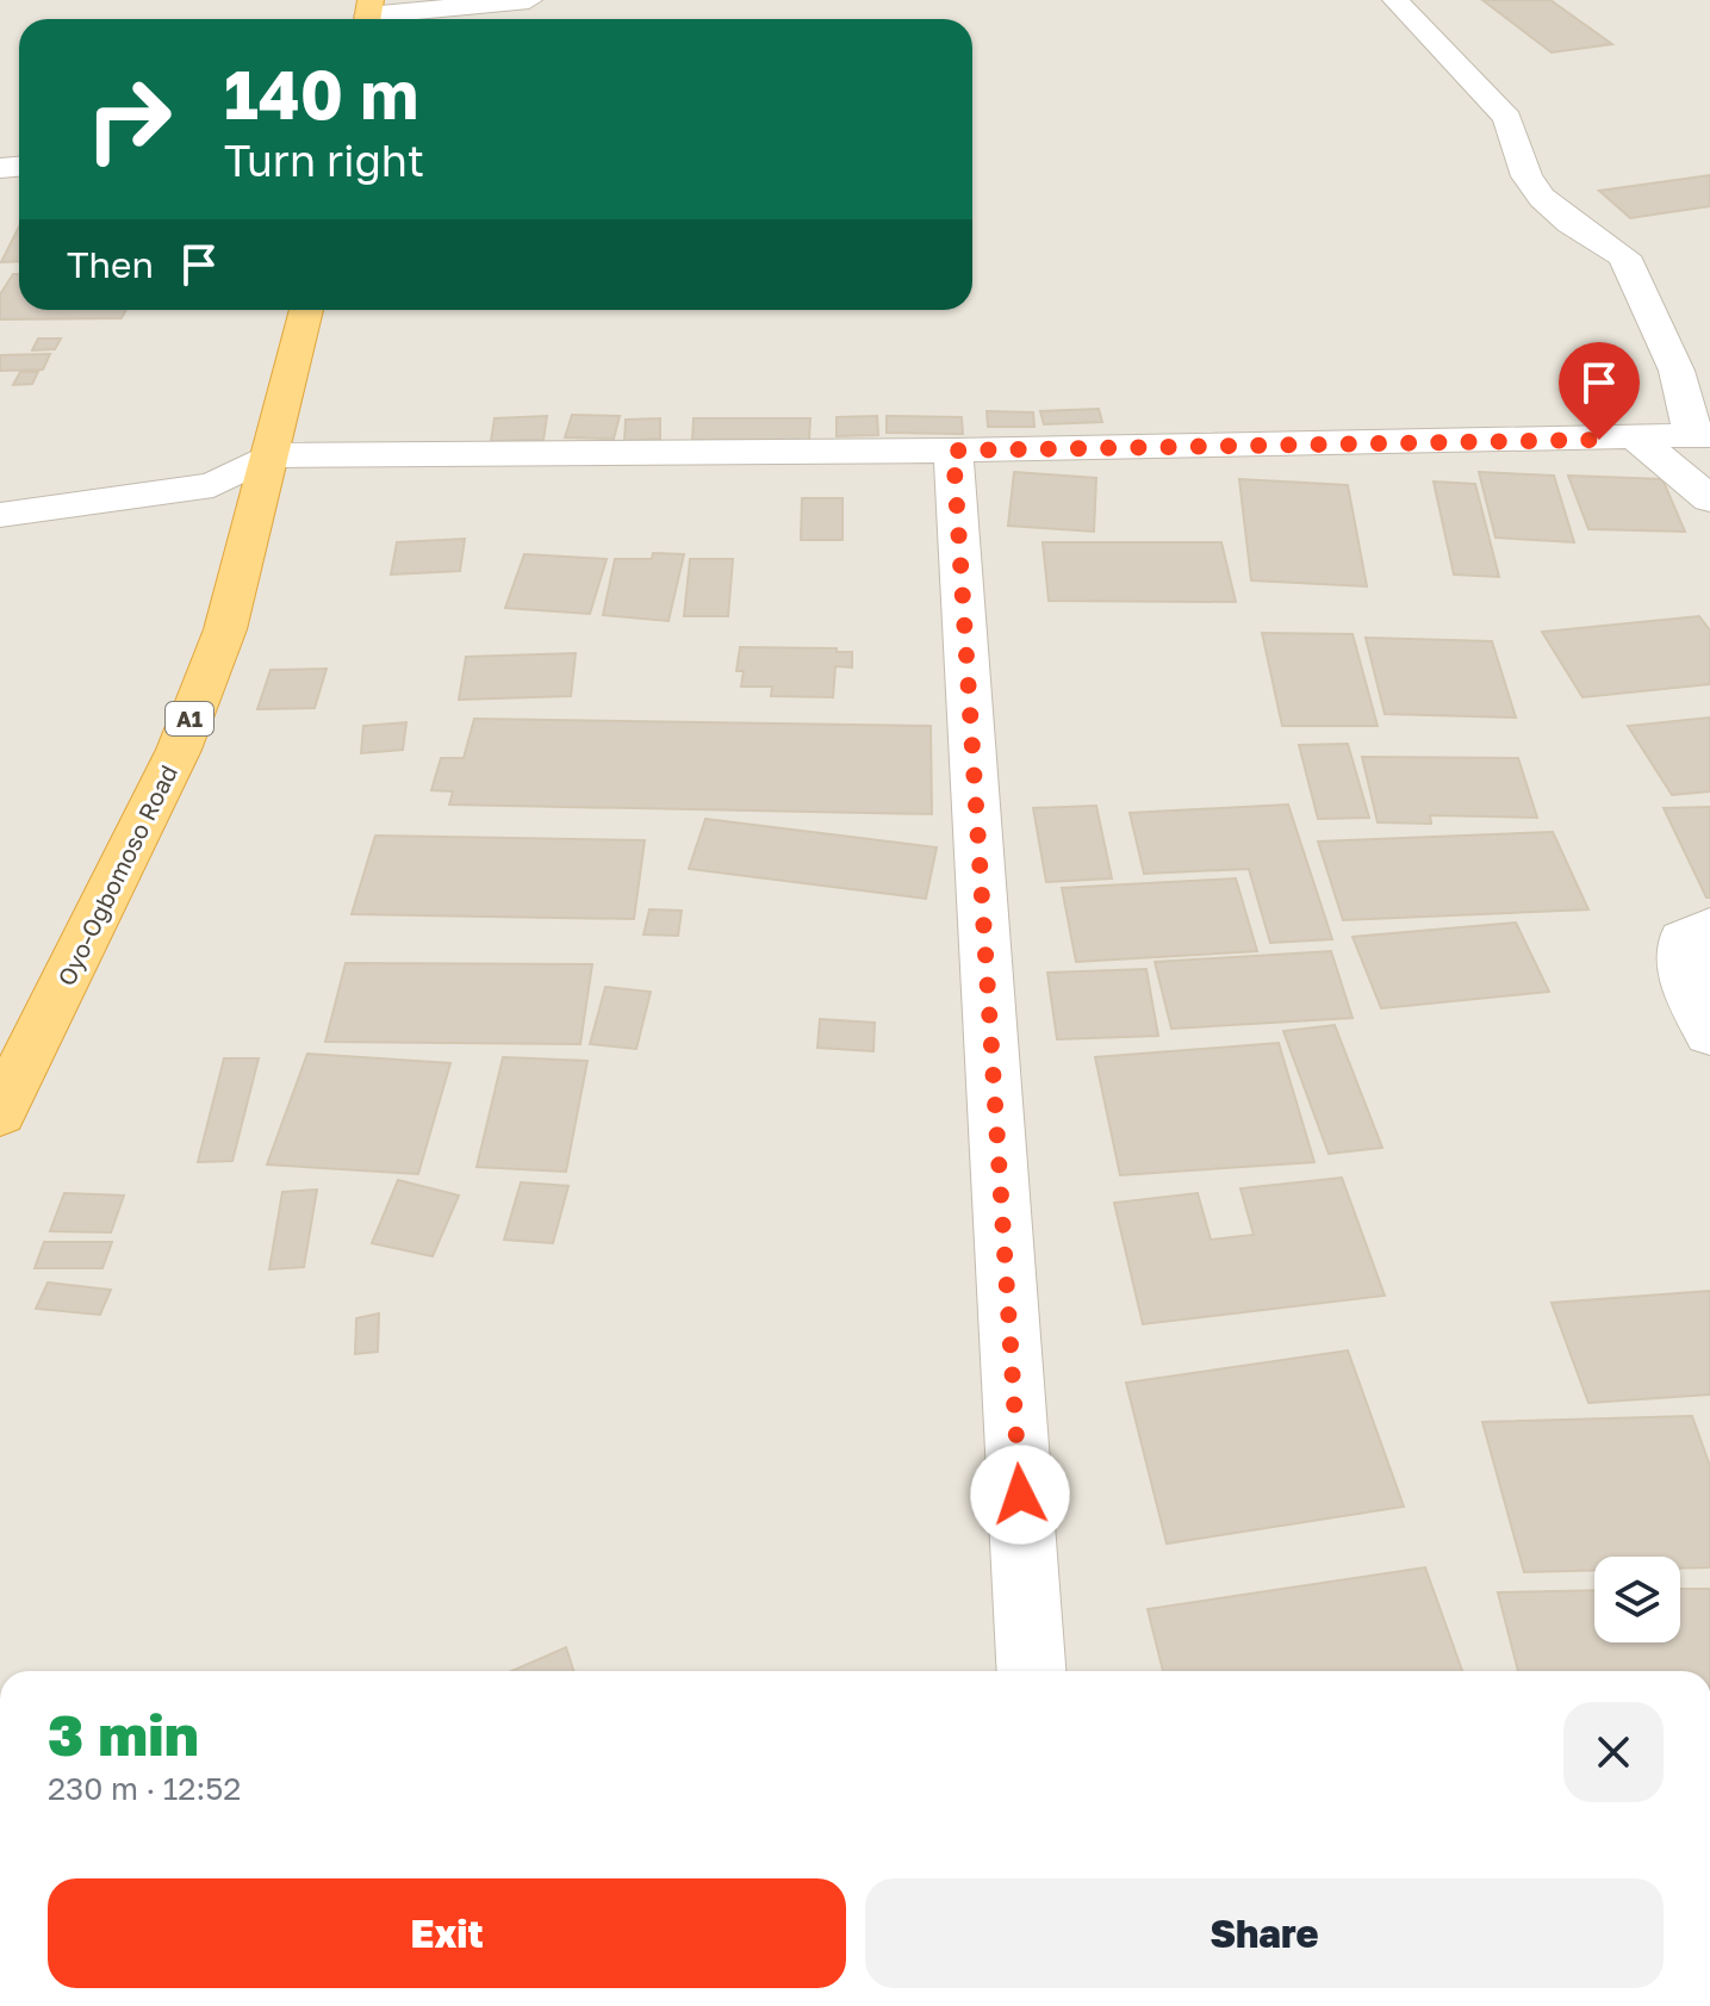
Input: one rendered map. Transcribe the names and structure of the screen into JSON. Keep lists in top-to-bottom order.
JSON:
{
  "streets": {
    "highway": ["A1", "Oyo-Ogbomoso Road"]
  },
  "page": {
    "turn": ["140 m", "Turn right"],
    "then": "Then",
    "heading": ["3 min", "230 m · 12:52"],
    "buttons": ["Exit", "Share"]
  }
}
